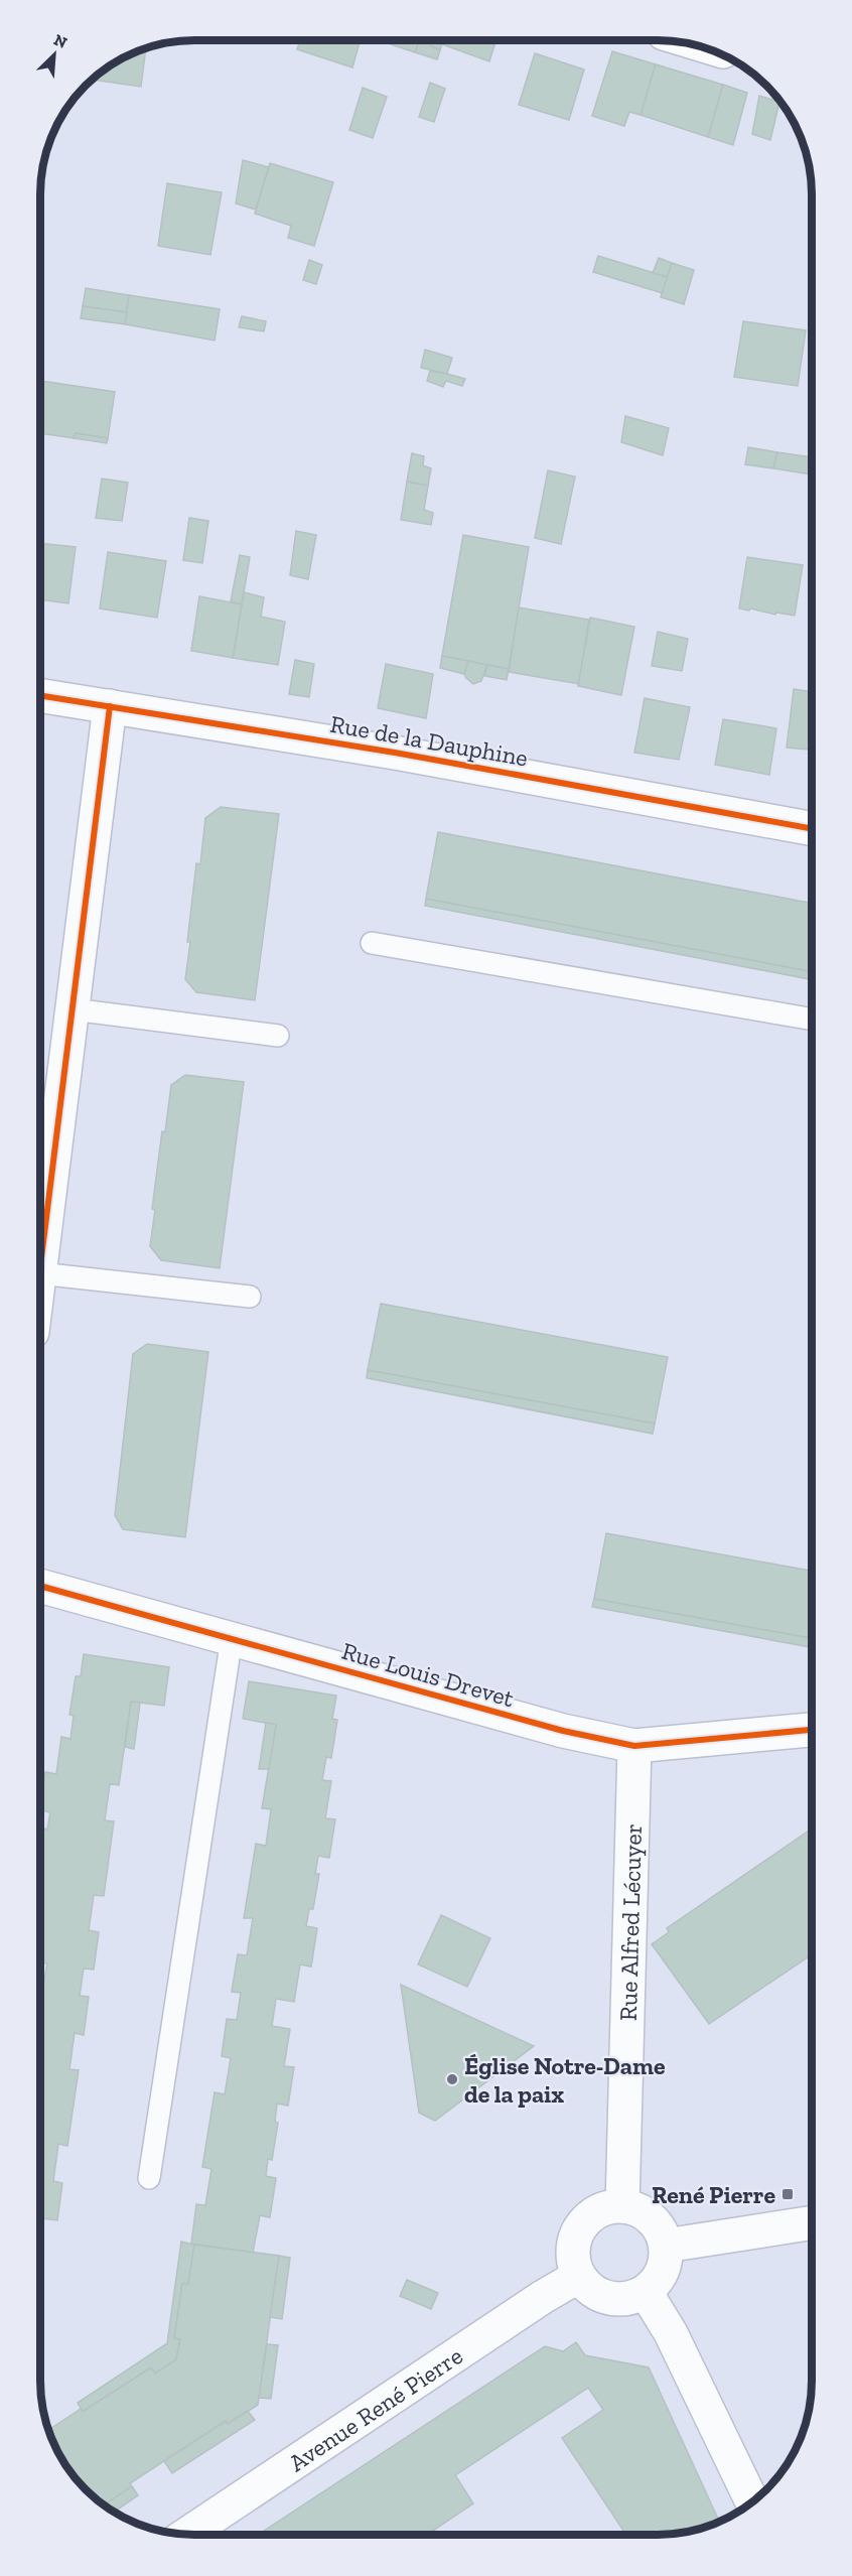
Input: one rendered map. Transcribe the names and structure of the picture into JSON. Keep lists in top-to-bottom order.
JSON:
{
  "streets": {
    "street": [
      "Rue de la Dauphine",
      "Rue Louis Drevet",
      "Rue Alfred Lécuyer",
      "Avenue René Pierre"
    ]
  },
  "crossings": [
    ["Rue Louis Drevet", "Rue Alfred Lécuyer"],
    ["Rue Alfred Lécuyer", "Avenue René Pierre"]
  ],
  "places": {
    "other": ["Église Notre-Dame de la paix"],
    "transit": ["René Pierre"]
  },
  "north": "top right"
}
